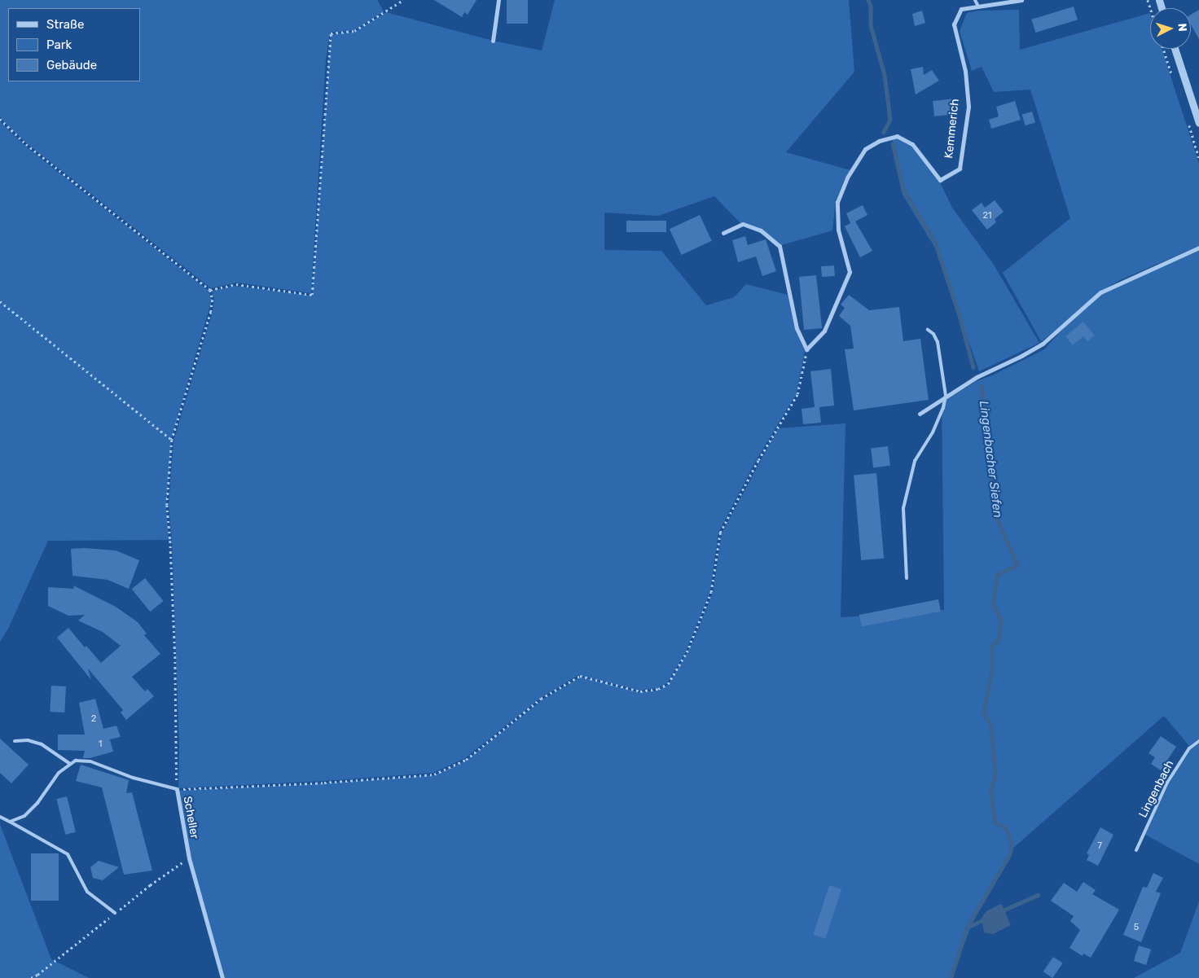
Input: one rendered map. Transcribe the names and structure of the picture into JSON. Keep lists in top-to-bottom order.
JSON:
{
  "streets": {
    "street": ["Kemmerich", "Scheller"],
    "lane": ["Lingenbach"]
  },
  "water": ["Lingenbacher Siefen"],
  "house_numbers": [
    "21",
    "2",
    "1",
    "7",
    "5"
  ],
  "legend": ["Straße", "Park", "Gebäude"],
  "north": "right"
}
